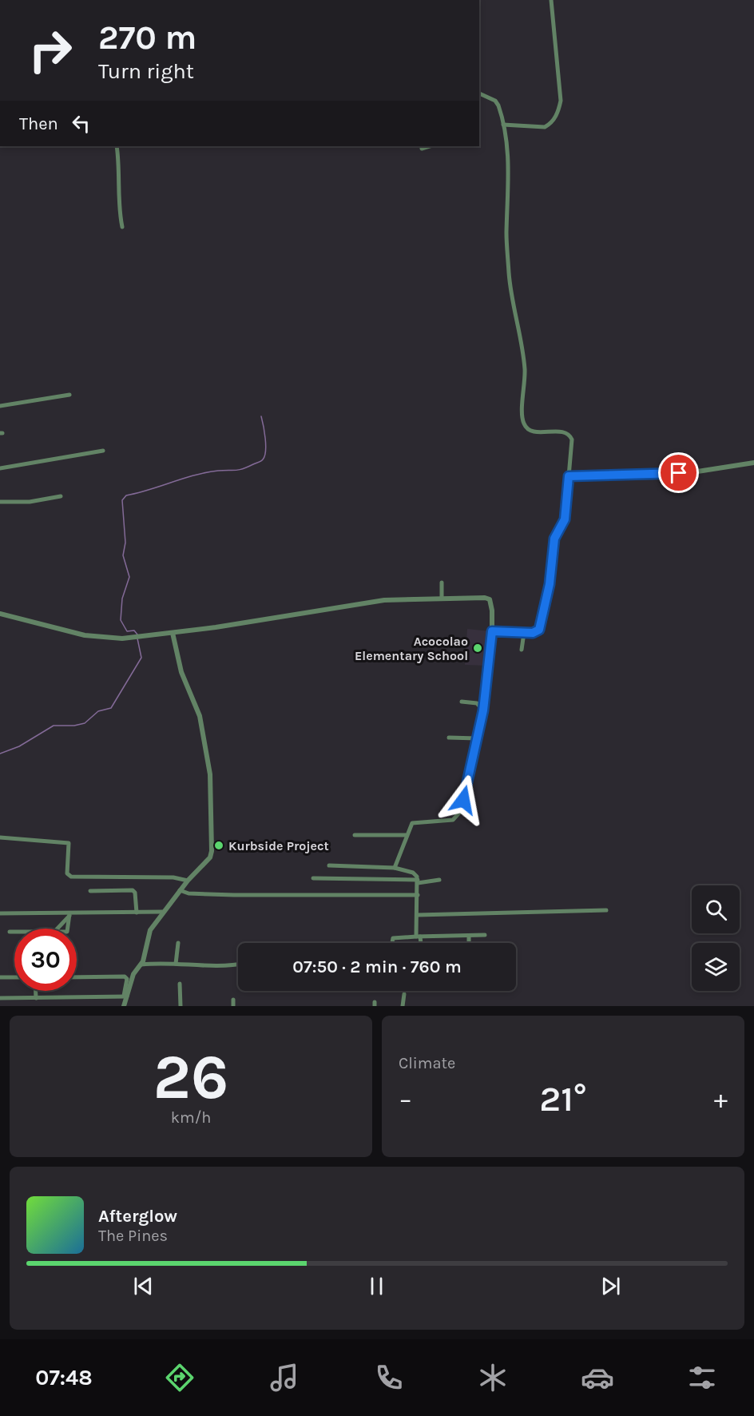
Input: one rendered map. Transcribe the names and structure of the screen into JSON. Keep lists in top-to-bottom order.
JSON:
{
  "places": ["Acocolao Elementary School", "Kurbside Project"],
  "page": {
    "turn": ["270 m", "Turn right"],
    "then": "Then",
    "limit": "30",
    "trip": "07:50 · 2 min · 760 m",
    "tile": [
      ["26", "km/h"],
      "Climate"
    ],
    "heat": ["−", "21°", "+"],
    "song": ["Afterglow", "The Pines"],
    "tabs": "07:48"
  }
}
